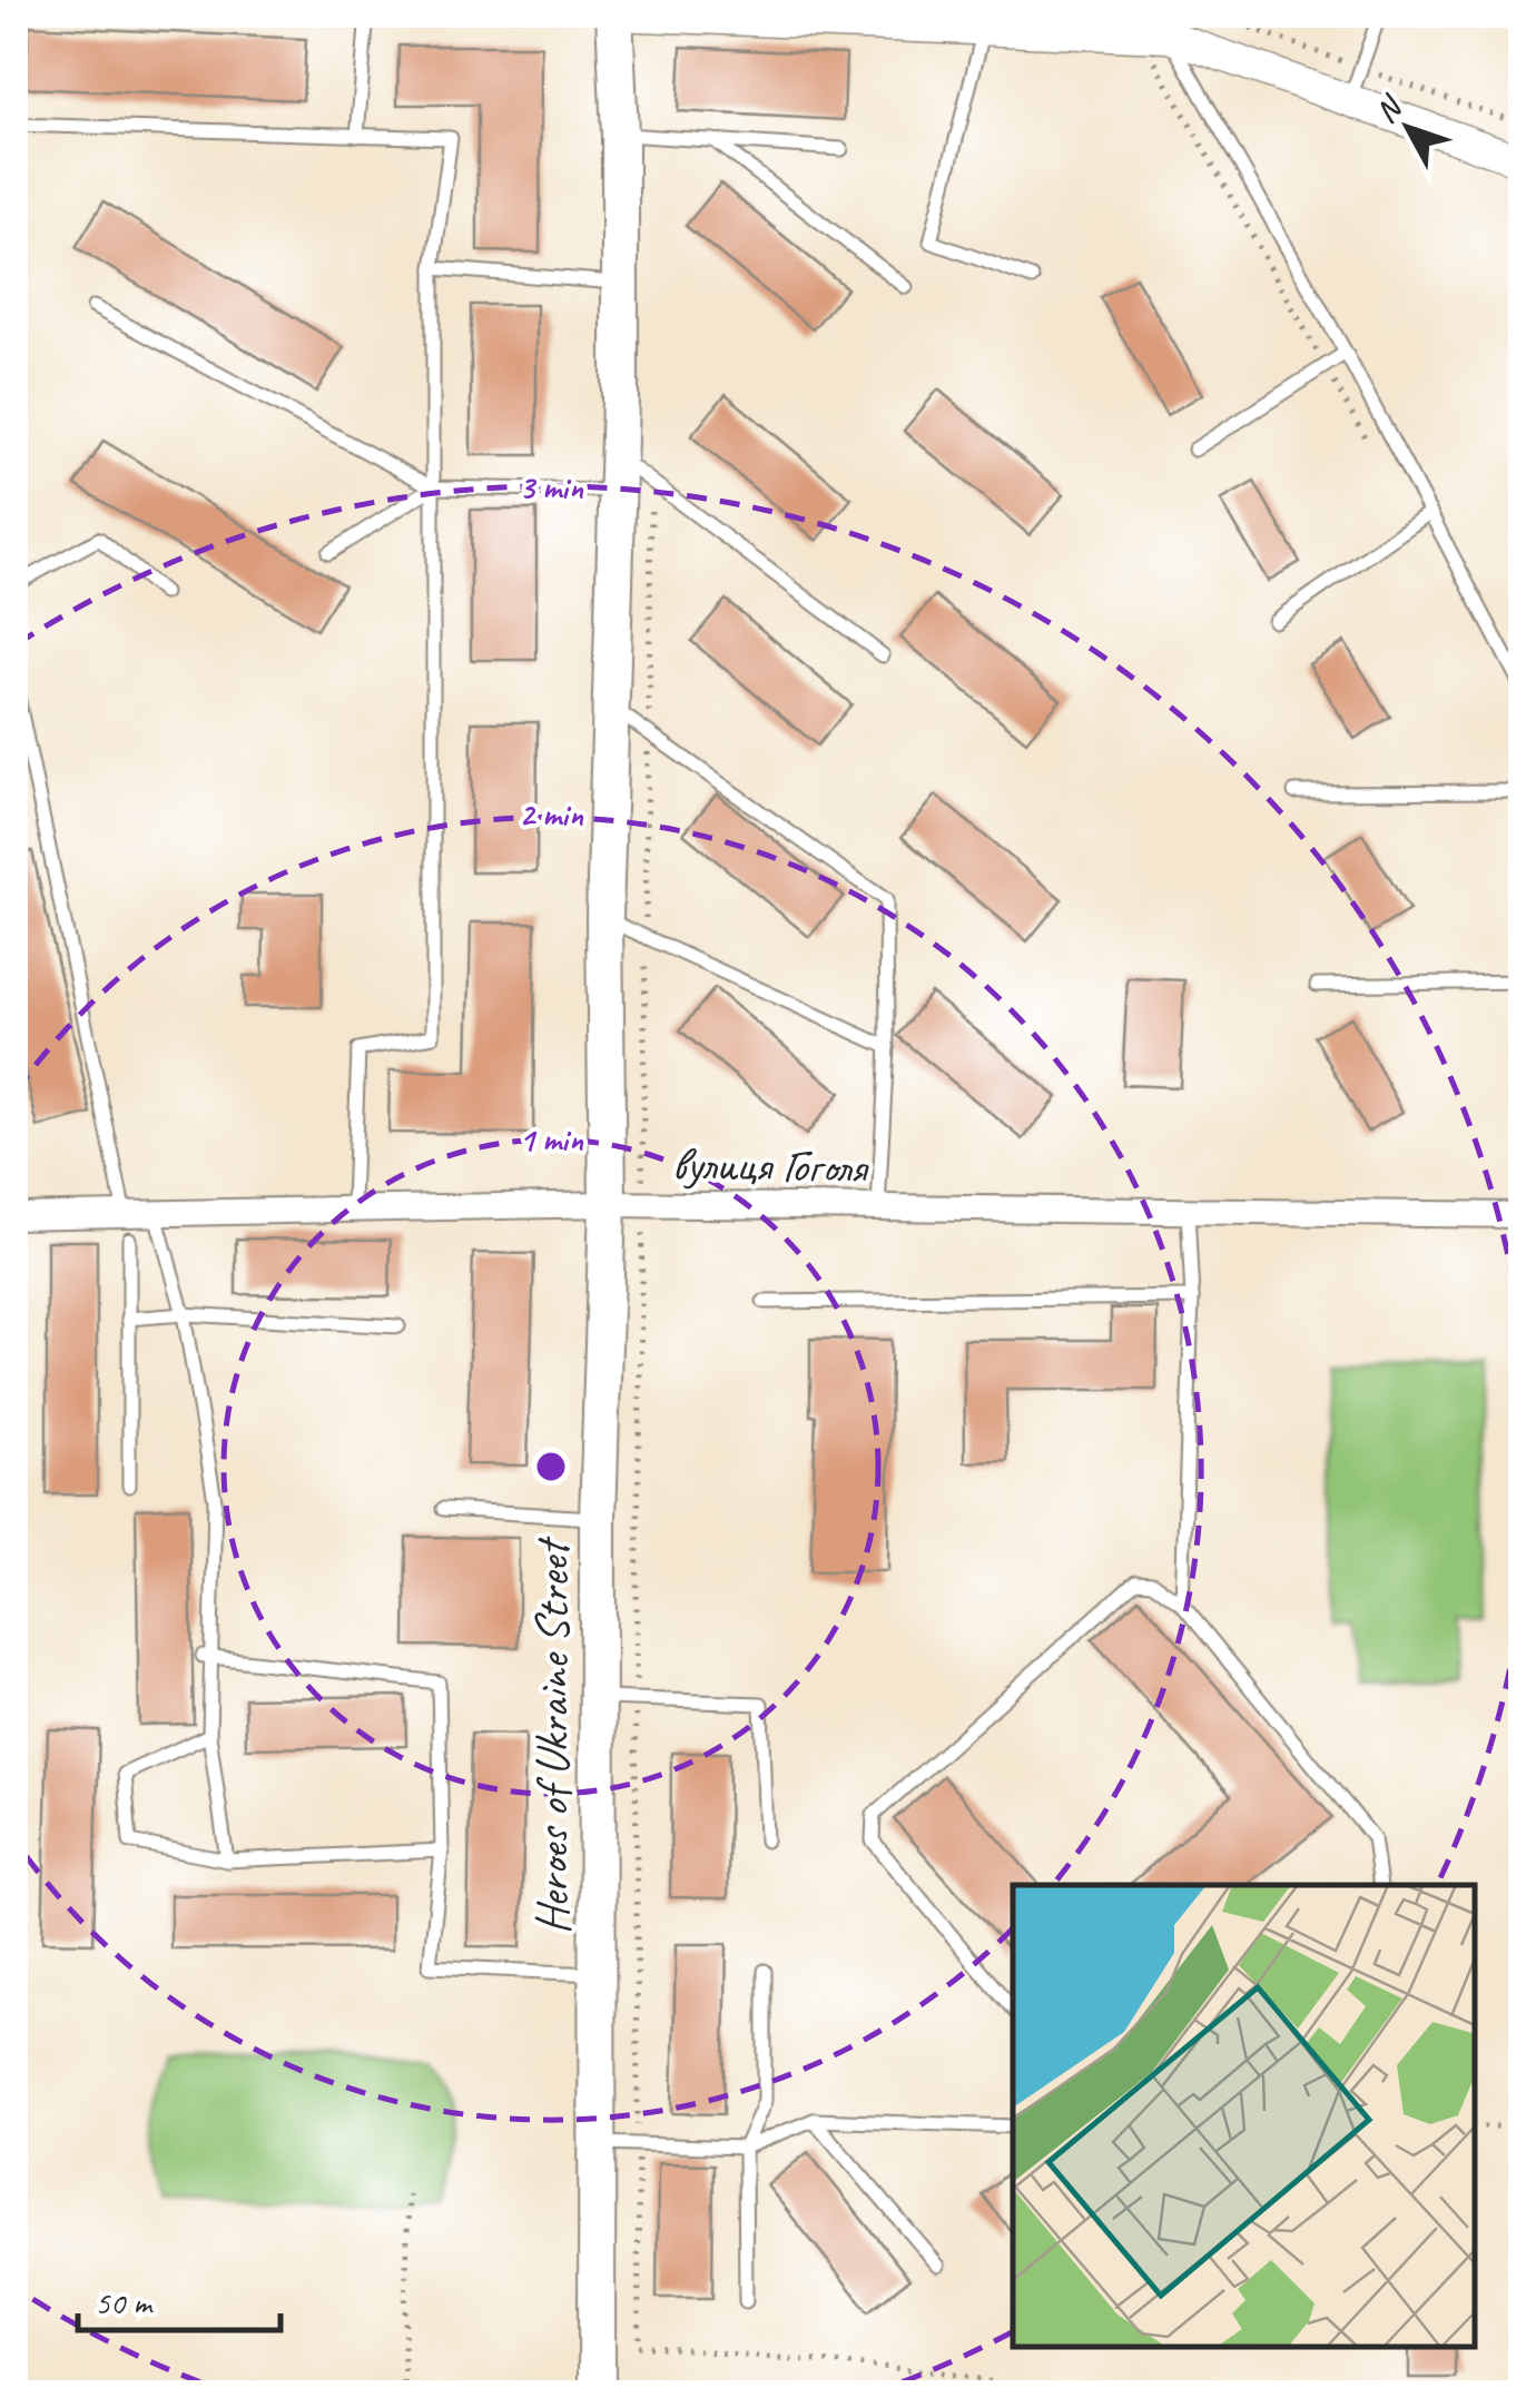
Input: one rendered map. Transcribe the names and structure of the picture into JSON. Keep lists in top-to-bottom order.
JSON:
{
  "streets": {
    "main road": ["Heroes of Ukraine Street"],
    "street": ["вулиця Гоголя"]
  },
  "crossings": [
    ["вулиця Гоголя", "Heroes of Ukraine Street"]
  ],
  "scale_bar": "50 m",
  "north": "top left",
  "rings": ["3 min", "2 min", "1 min"]
}
